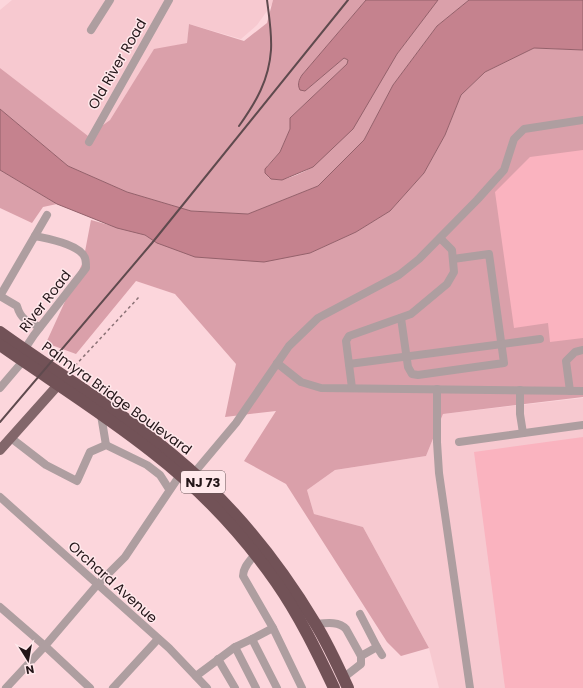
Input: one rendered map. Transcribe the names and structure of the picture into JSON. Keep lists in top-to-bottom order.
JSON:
{
  "streets": {
    "highway": ["Palmyra Bridge Boulevard", "NJ 73"],
    "street": ["Old River Road", "River Road", "Orchard Avenue"]
  },
  "crossings": [
    ["River Road", "Palmyra Bridge Boulevard"]
  ],
  "north": "bottom"
}
